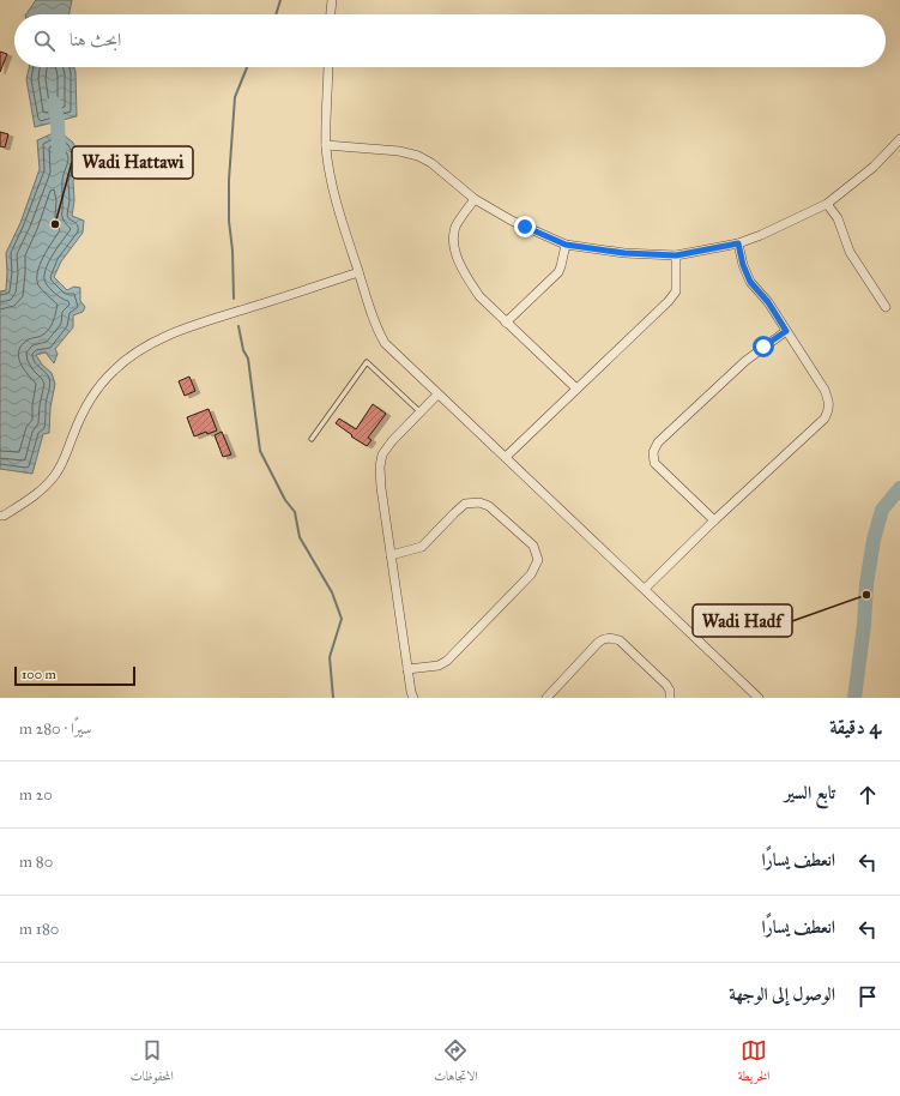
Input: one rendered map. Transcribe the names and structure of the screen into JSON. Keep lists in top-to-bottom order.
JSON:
{
  "places": ["Wadi Hattawi", "Wadi Hadf"],
  "scale_bar": "100 m",
  "page": {
    "search": "ابحث هنا",
    "scale": "100 m",
    "heading": ["4 دقيقة", "سيرًا · 280 m"],
    "list": [
      ["تابع السير", "20 m"],
      ["انعطف يسارًا", "80 m"],
      ["انعطف يسارًا", "180 m"],
      "الوصول إلى الوجهة"
    ],
    "nav": ["الخريطة", "الاتجاهات", "المحفوظات"]
  }
}
